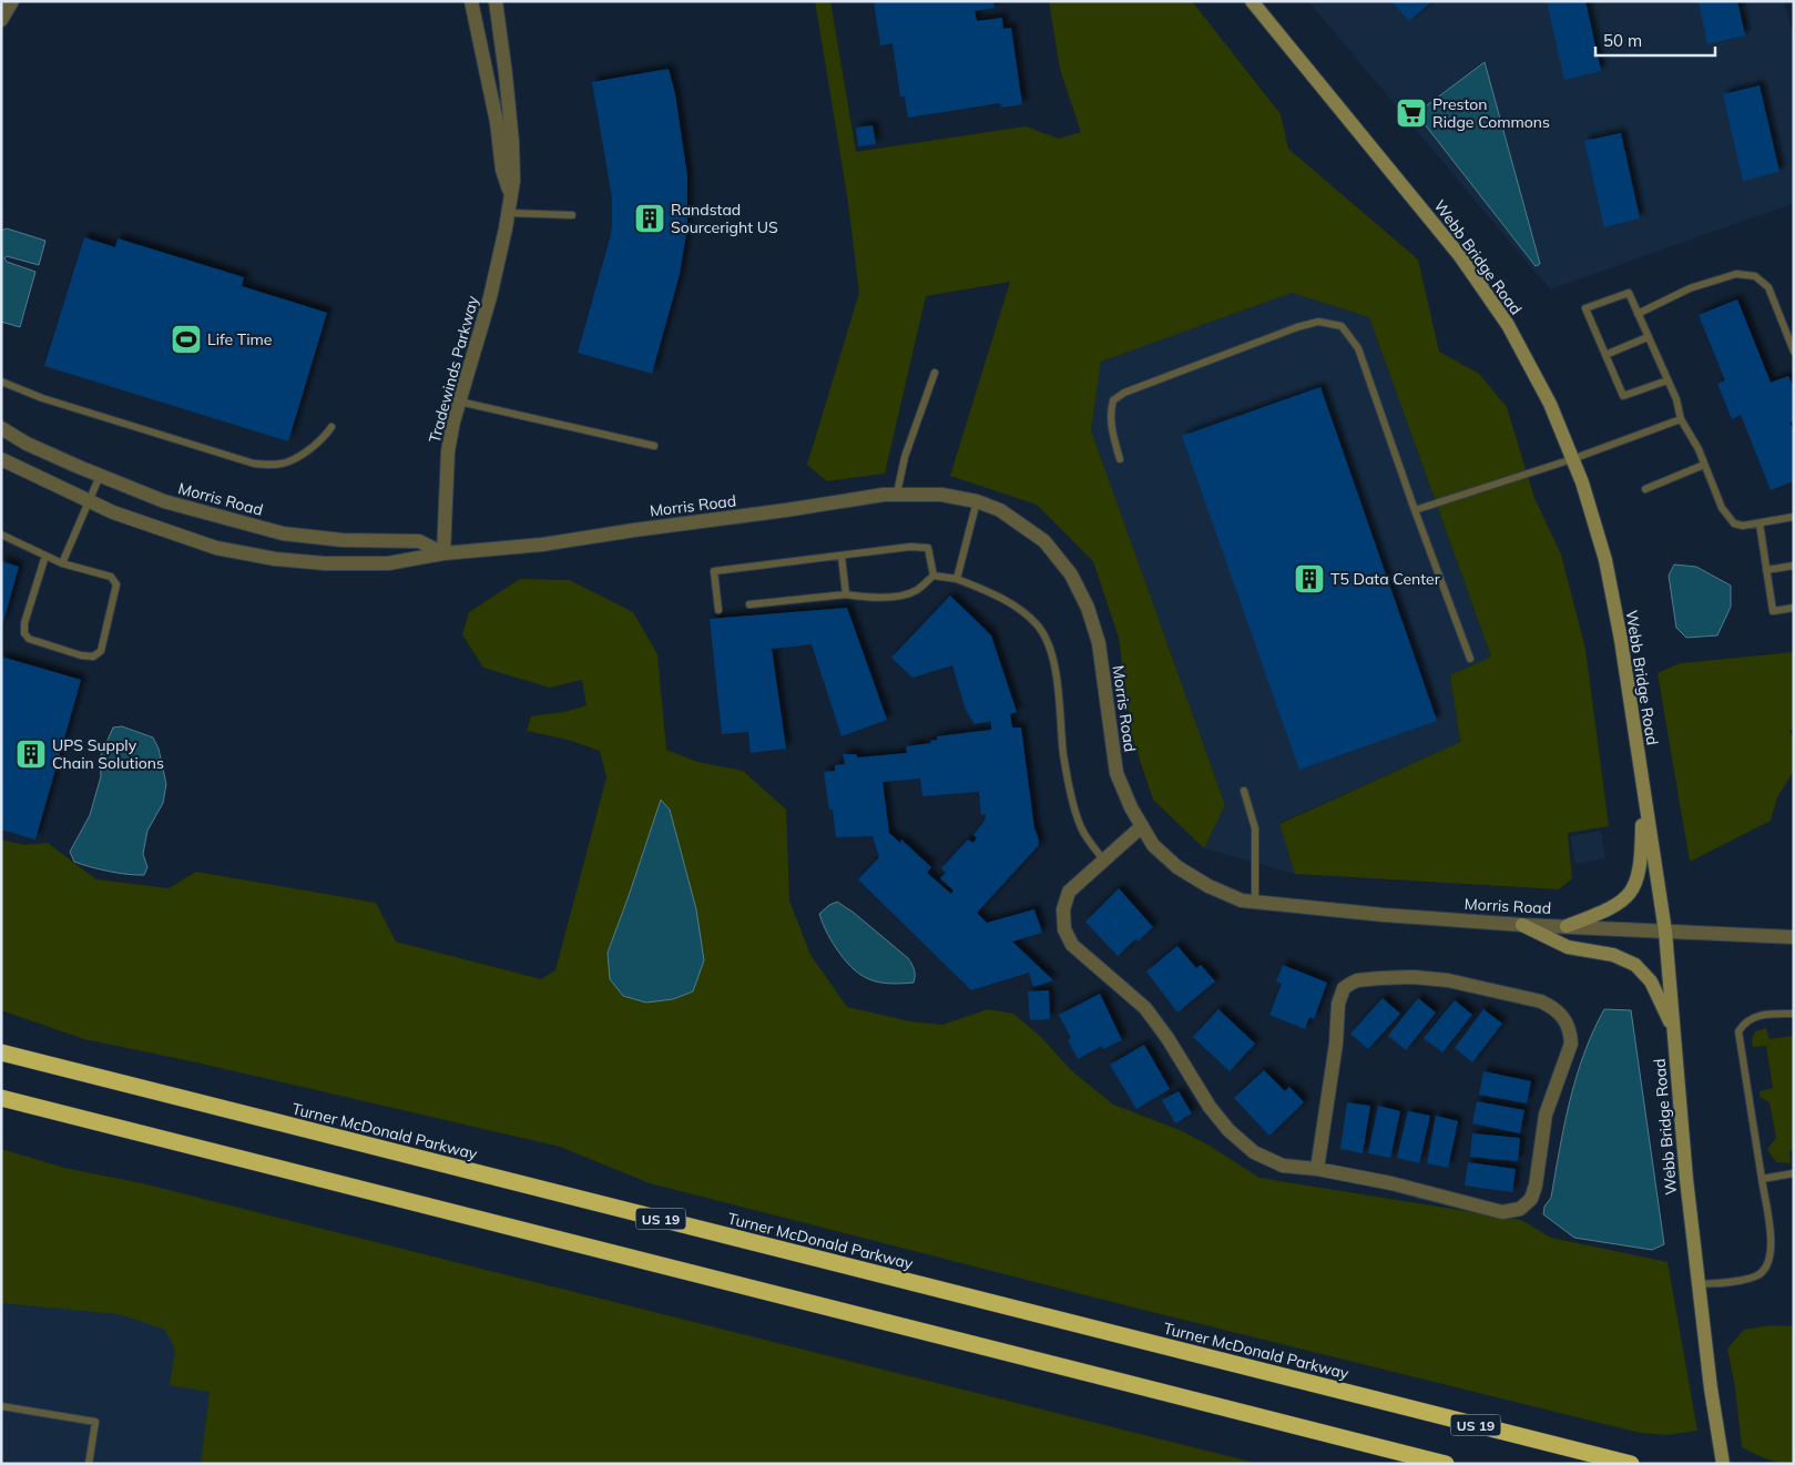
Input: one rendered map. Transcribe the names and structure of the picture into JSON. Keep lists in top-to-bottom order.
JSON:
{
  "streets": {
    "highway": ["Turner McDonald Parkway", "US 19"],
    "street": ["Webb Bridge Road", "Tradewinds Parkway", "Morris Road"]
  },
  "crossings": [
    ["Webb Bridge Road", "Morris Road"],
    ["Tradewinds Parkway", "Morris Road"]
  ],
  "places": {
    "supermarket": ["Preston Ridge Commons"],
    "building": ["Randstad Sourceright US", "T5 Data Center", "UPS Supply Chain Solutions"],
    "sports": ["Life Time"]
  },
  "scale_bar": "50 m"
}
